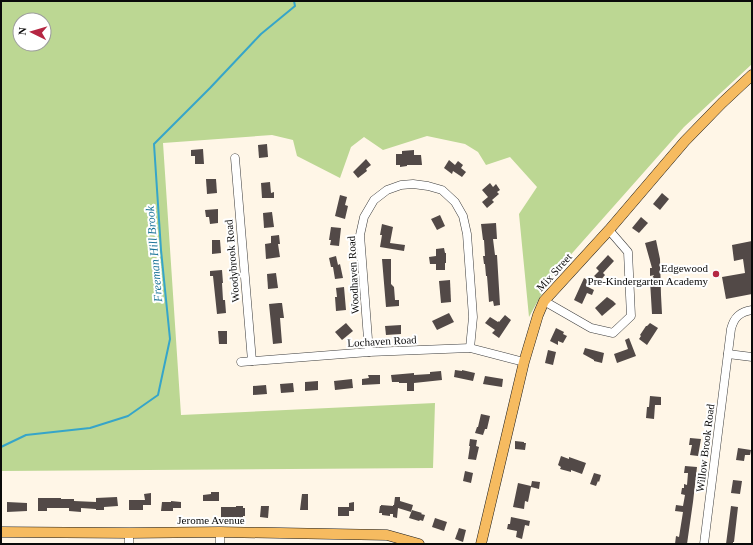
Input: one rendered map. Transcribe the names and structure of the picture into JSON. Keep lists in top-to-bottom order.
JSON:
{
  "streets": {
    "main road": ["Mix Street", "Jerome Avenue"],
    "street": [
      "Woodybrook Road",
      "Woodhaven Road",
      "Lochaven Road",
      "Willow Brook Road"
    ]
  },
  "crossings": [
    ["Woodybrook Road", "Lochaven Road"],
    ["Mix Street", "Lochaven Road"],
    ["Woodhaven Road", "Lochaven Road"]
  ],
  "water": ["Freeman Hill Brook"],
  "places": ["Edgewood Pre-Kindergarten Academy"],
  "north": "left"
}
